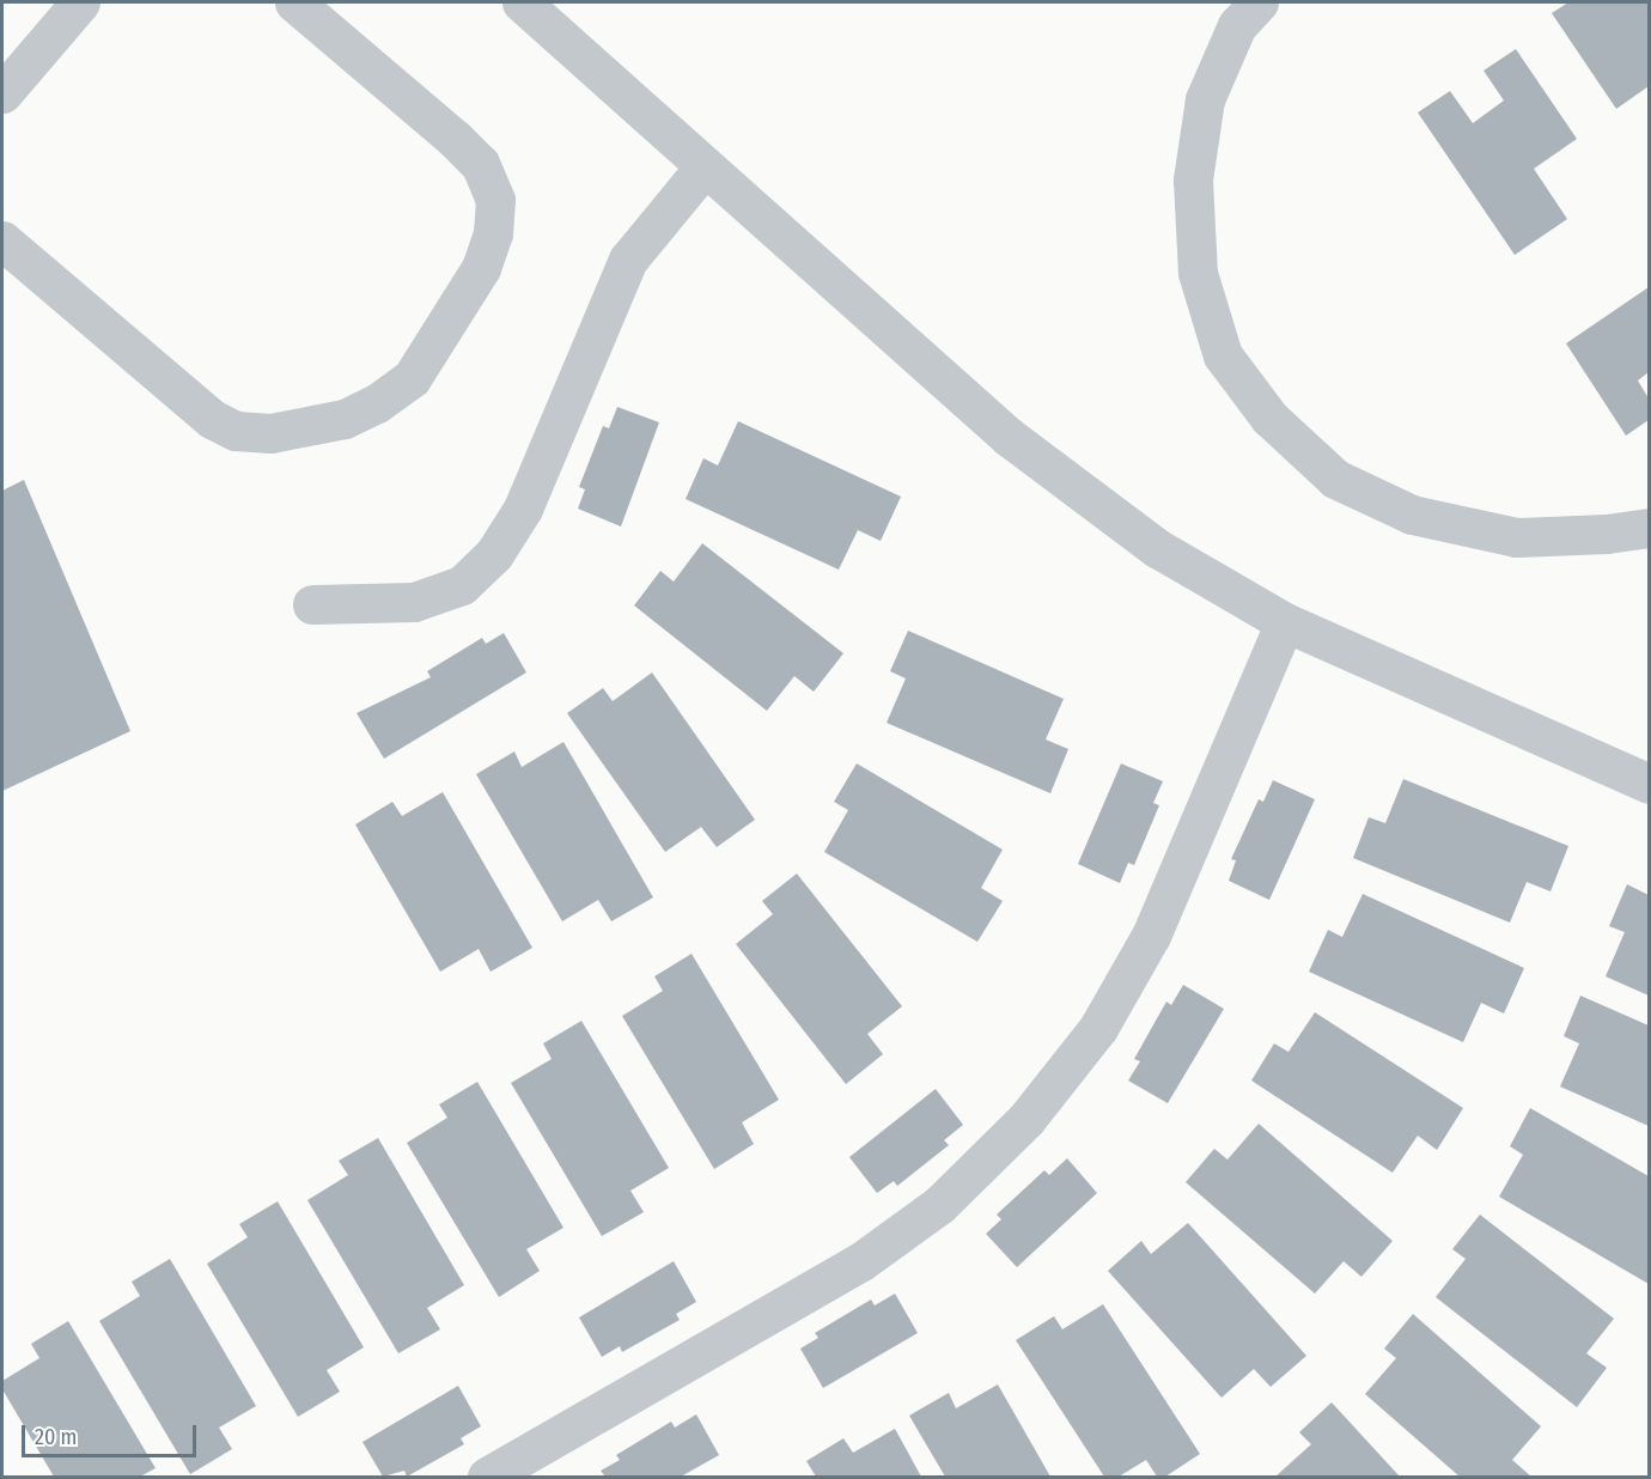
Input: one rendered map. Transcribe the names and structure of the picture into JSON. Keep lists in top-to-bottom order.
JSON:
{
  "scale_bar": "20 m"
}
